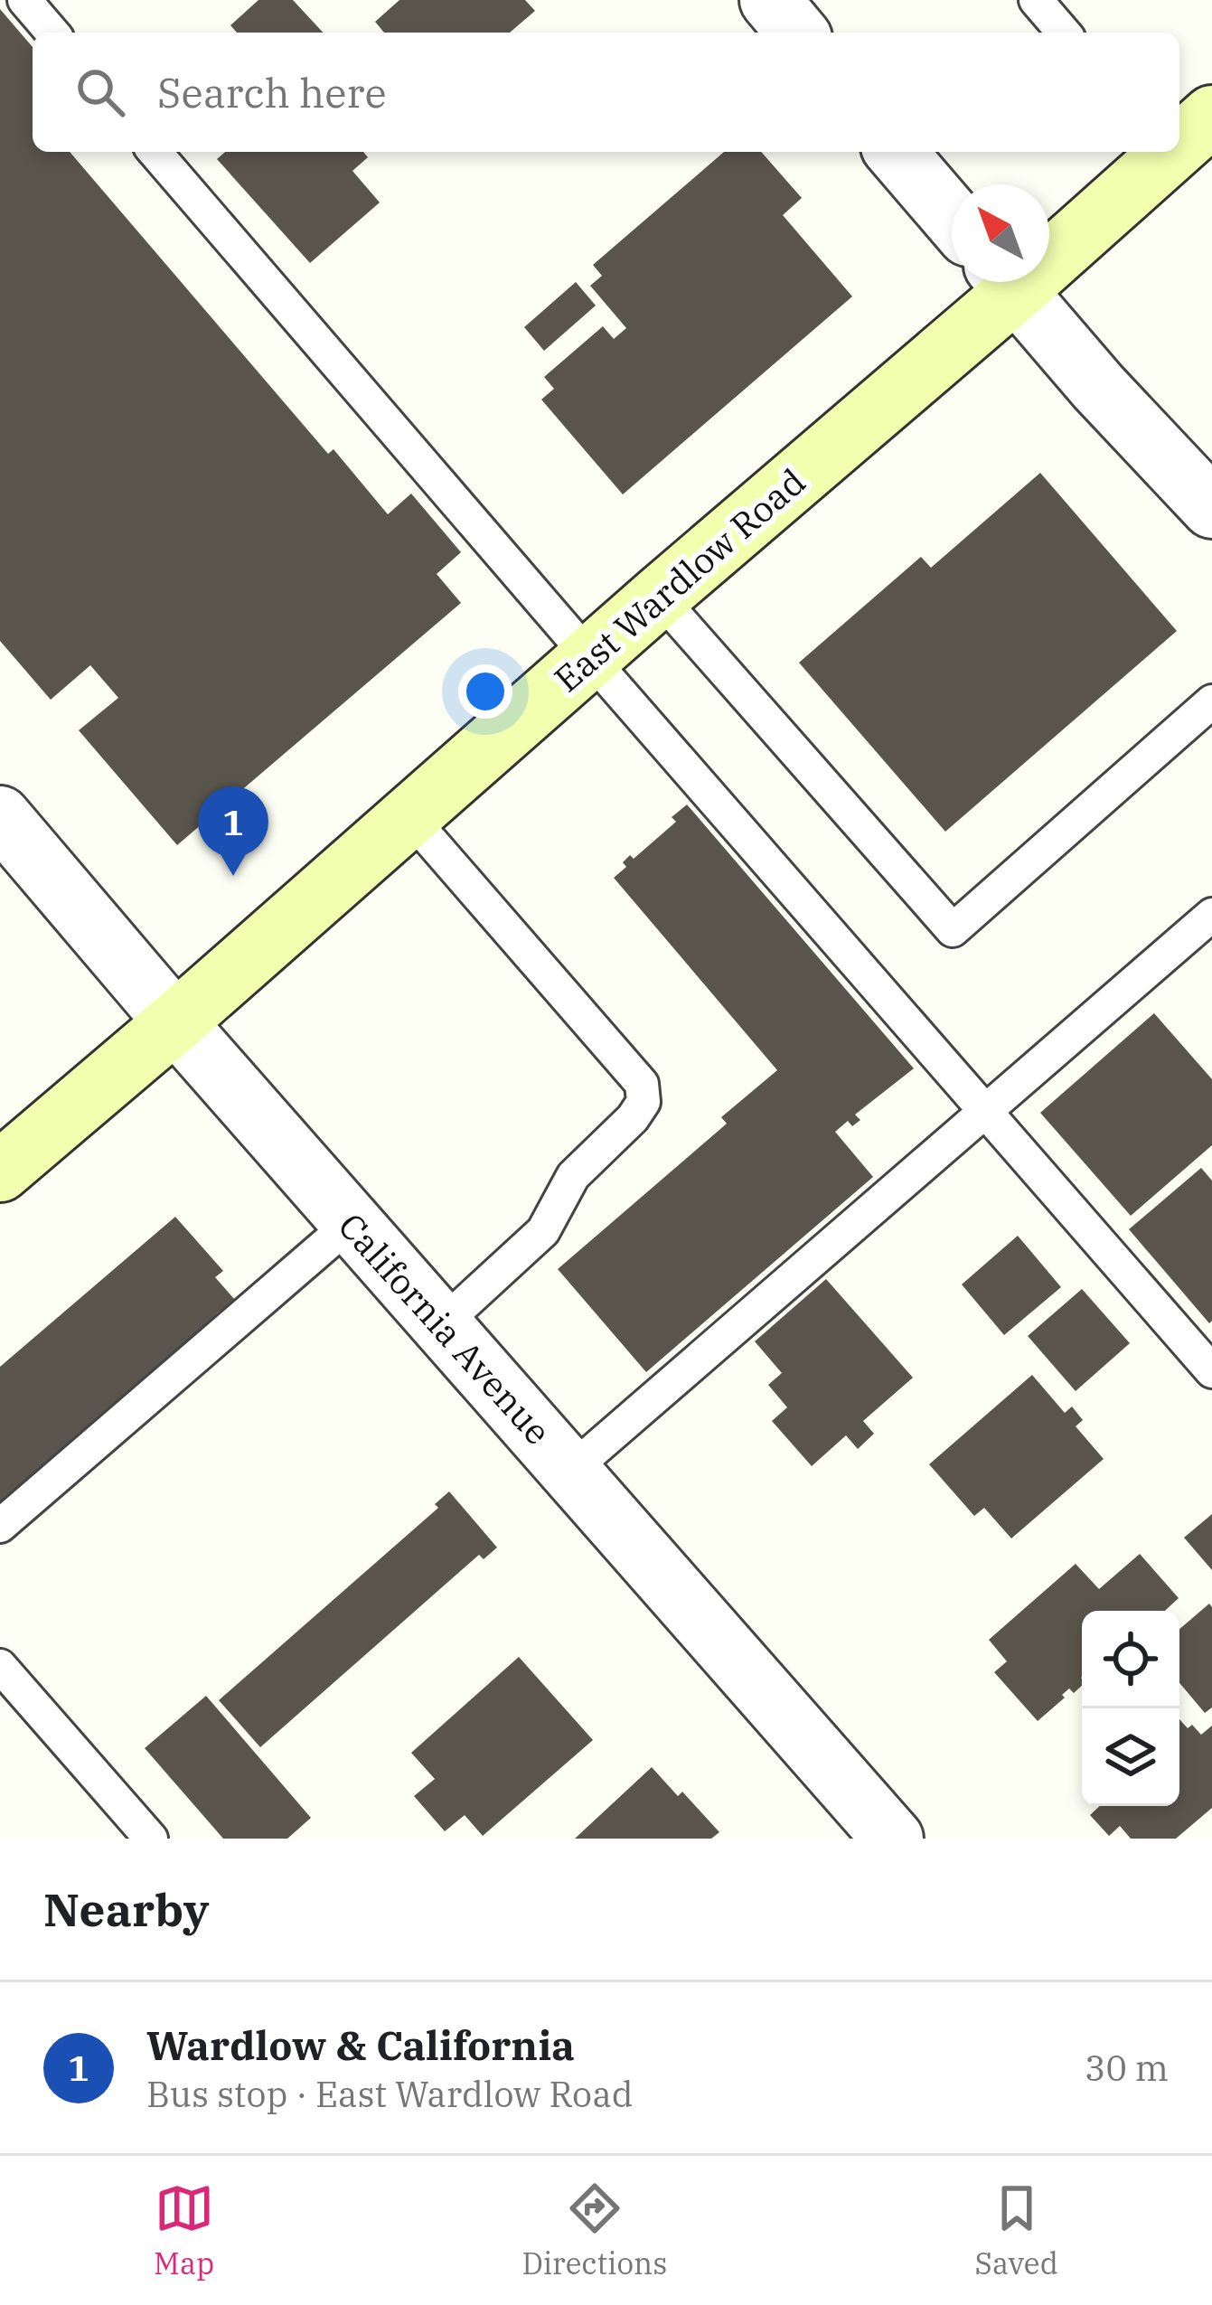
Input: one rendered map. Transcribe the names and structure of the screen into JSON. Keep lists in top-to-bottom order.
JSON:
{
  "streets": {
    "main road": ["East Wardlow Road"],
    "street": ["California Avenue"]
  },
  "crossings": [
    ["East Wardlow Road", "California Avenue"]
  ],
  "north": "top left",
  "page": {
    "search": "Search here",
    "pins": "1",
    "heading": "Nearby",
    "list": [
      {
        "mark": "1",
        "name": "Wardlow & California",
        "note": "Bus stop · East Wardlow Road",
        "value": "30 m"
      }
    ],
    "nav": ["Map", "Directions", "Saved"]
  }
}
